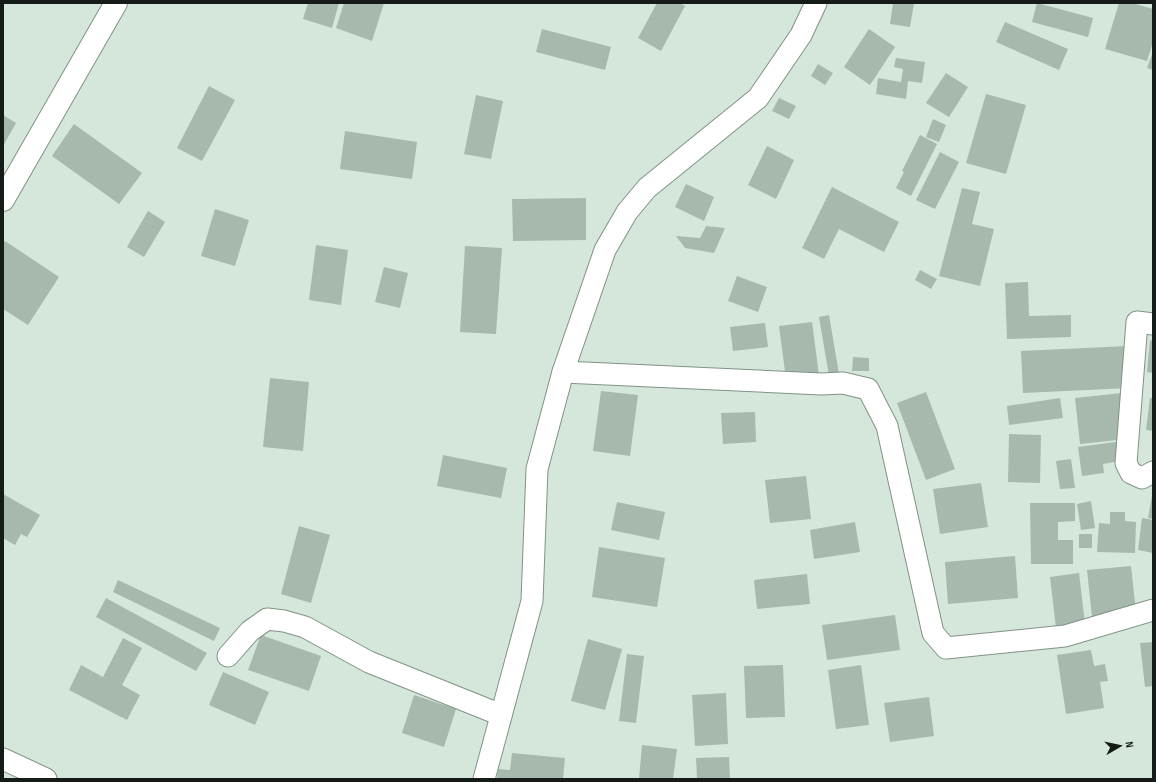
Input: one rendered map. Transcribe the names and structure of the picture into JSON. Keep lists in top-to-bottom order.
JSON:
{
  "north": "right"
}
